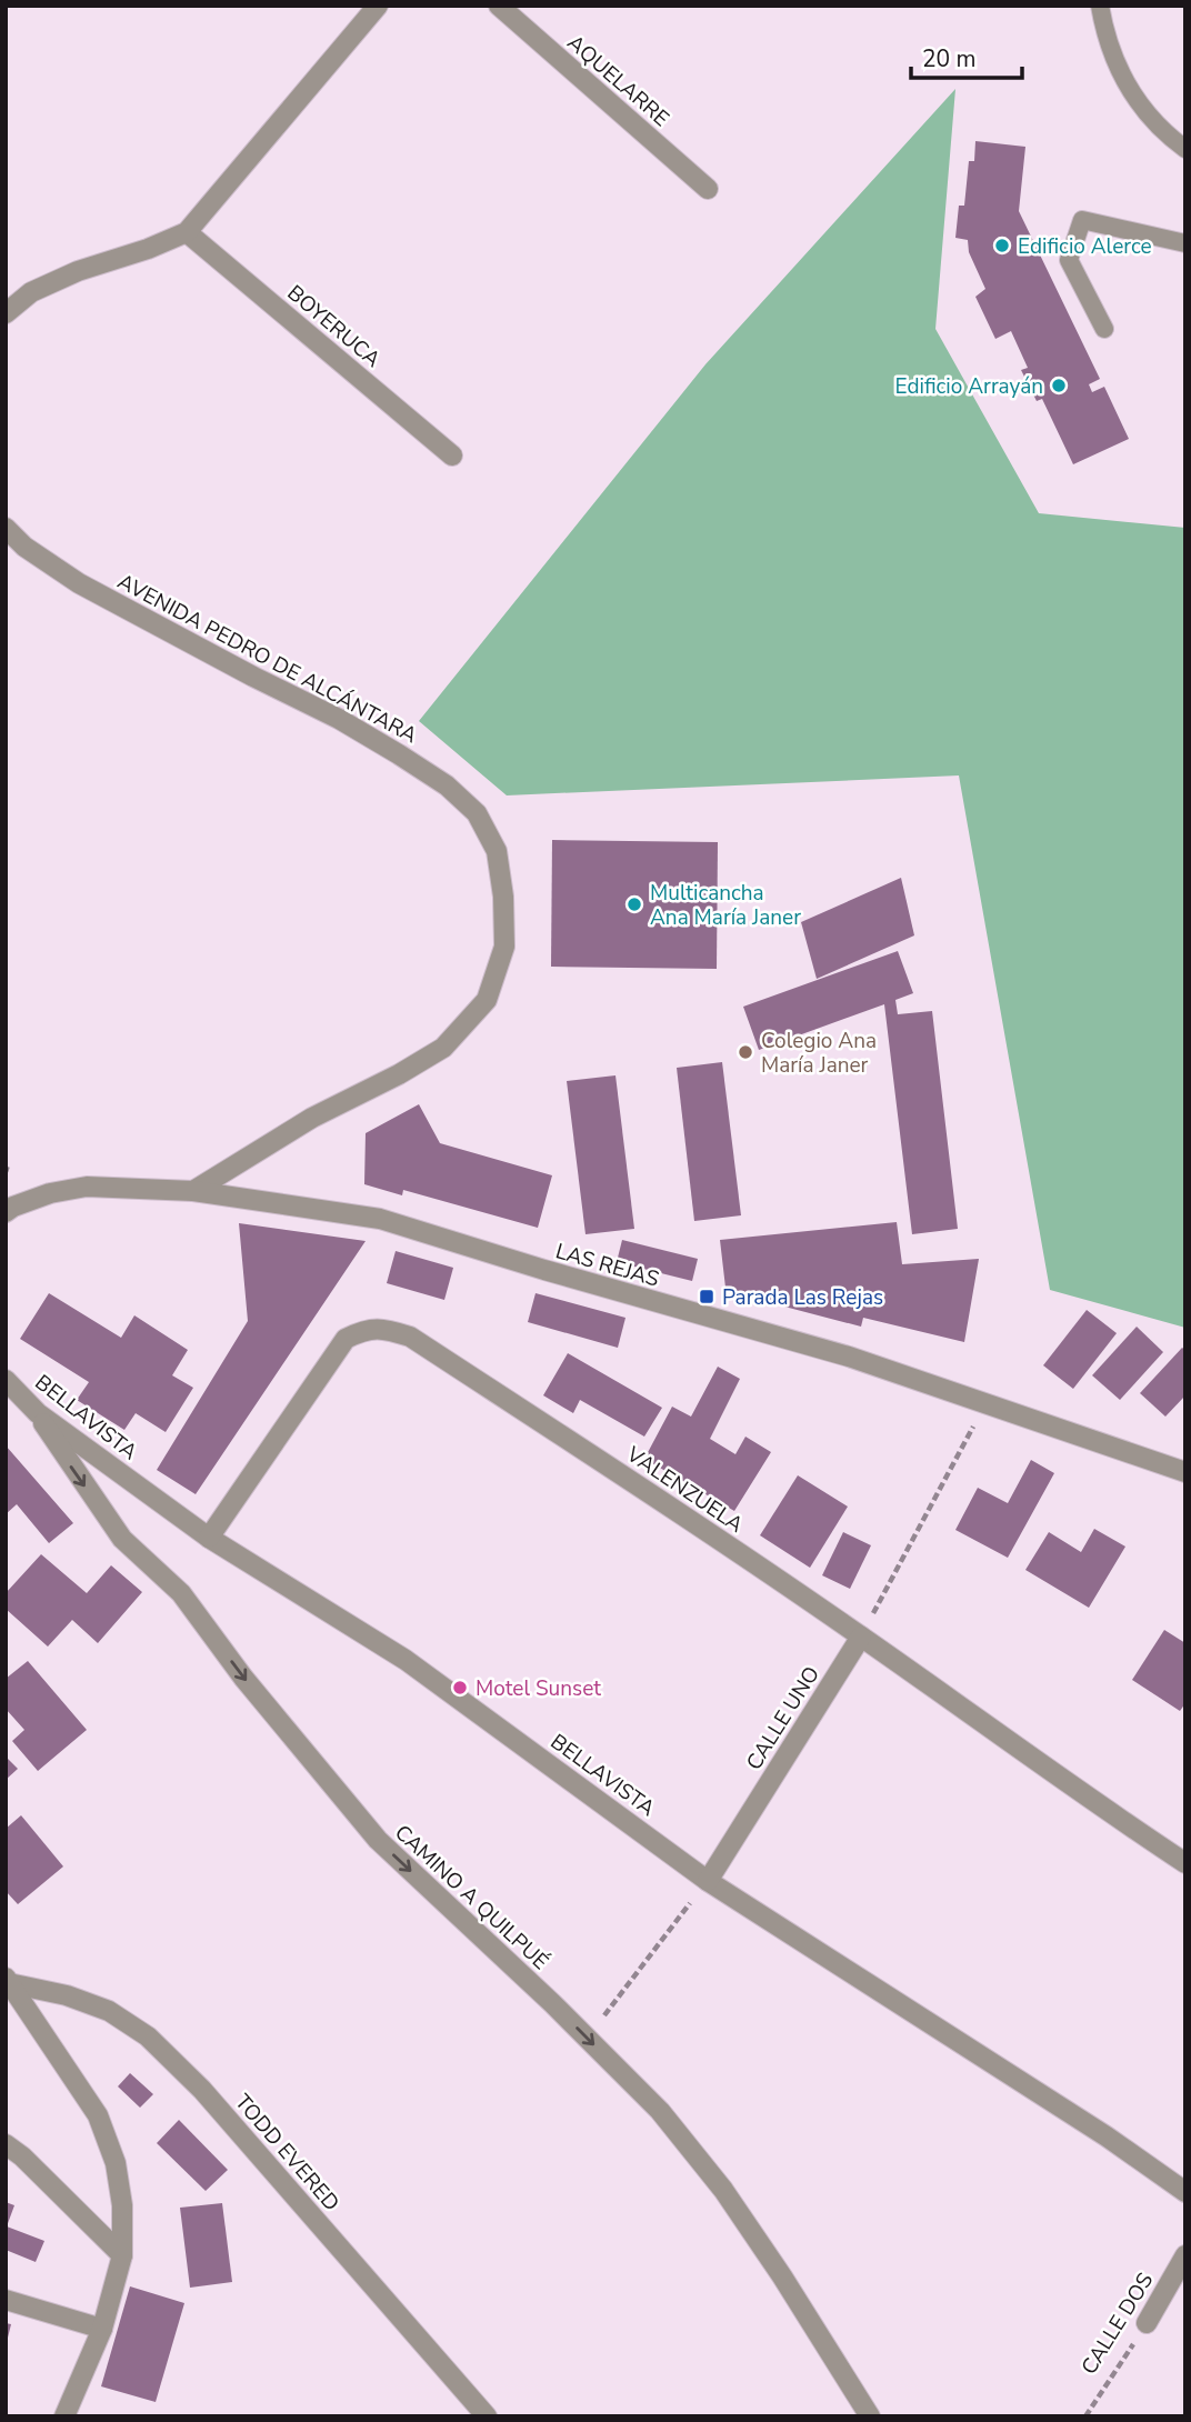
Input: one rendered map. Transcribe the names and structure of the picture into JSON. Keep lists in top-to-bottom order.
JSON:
{
  "streets": {
    "street": [
      "AQUELARRE",
      "BOYERUCA",
      "AVENIDA PEDRO DE ALCÁNTARA",
      "LAS REJAS",
      "BELLAVISTA",
      "VALENZUELA",
      "CALLE UNO",
      "CAMINO A QUILPUÉ",
      "TODD EVERED",
      "CALLE DOS"
    ]
  },
  "crossings": [
    ["AVENIDA PEDRO DE ALCÁNTARA", "LAS REJAS"],
    ["BELLAVISTA", "VALENZUELA"],
    ["BELLAVISTA", "CALLE UNO"],
    ["BELLAVISTA", "CAMINO A QUILPUÉ"],
    ["VALENZUELA", "CALLE UNO"]
  ],
  "one_way": ["CAMINO A QUILPUÉ"],
  "places": {
    "other": [
      "Edificio Alerce",
      "Edificio Arrayán",
      "Multicancha Ana María Janer",
      "Colegio Ana María Janer",
      "Motel Sunset"
    ],
    "transit": ["Parada Las Rejas"]
  },
  "scale_bar": "20 m"
}
